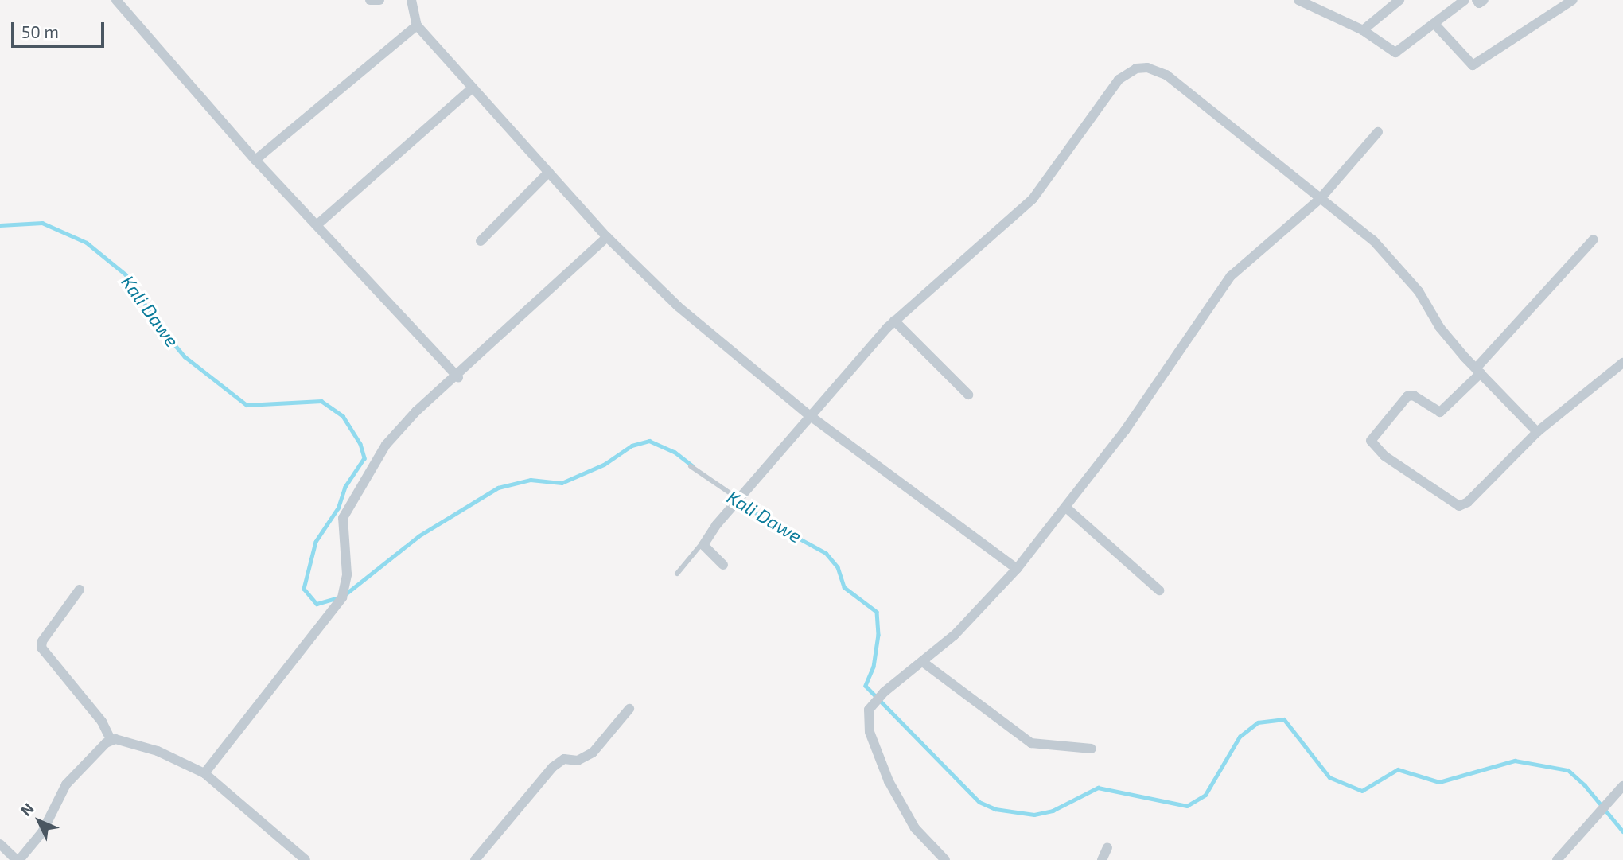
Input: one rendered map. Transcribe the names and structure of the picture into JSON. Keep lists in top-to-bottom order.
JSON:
{
  "water": ["Kali Dawe"],
  "scale_bar": "50 m",
  "north": "top left"
}
